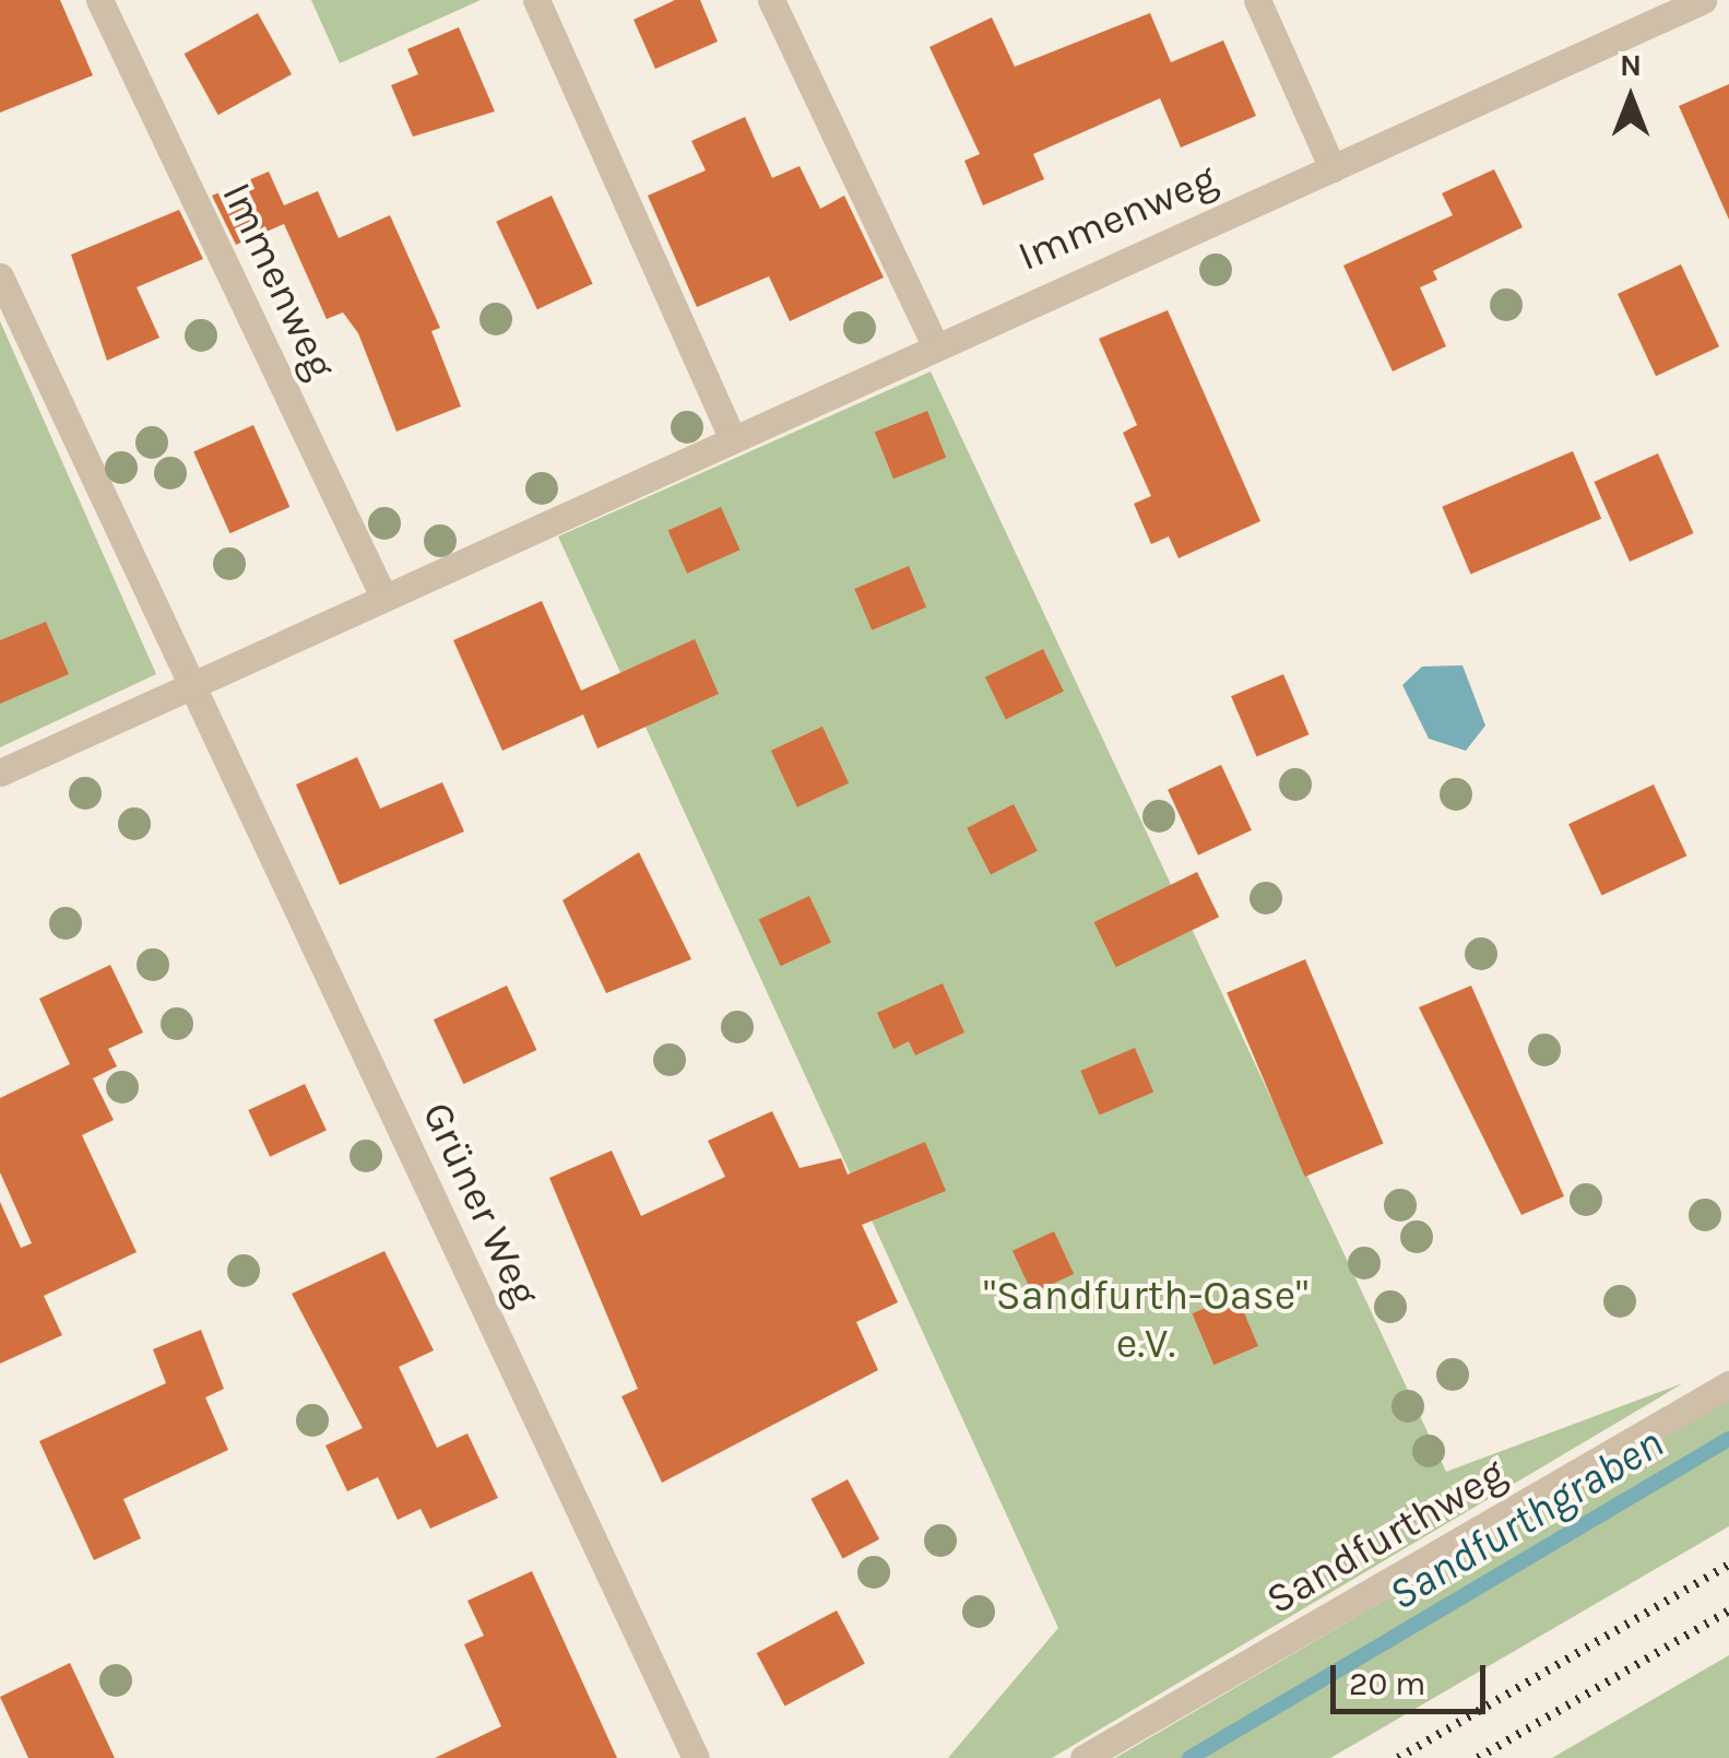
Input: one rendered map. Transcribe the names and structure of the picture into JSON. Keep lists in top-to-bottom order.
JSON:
{
  "streets": {
    "street": ["Immenweg", "Grüner Weg", "Sandfurthweg"]
  },
  "crossings": [
    ["Immenweg", "Grüner Weg"]
  ],
  "water": ["Sandfurthgraben"],
  "parks": ["\"Sandfurth-Oase\" e.V."],
  "scale_bar": "20 m",
  "north": "top"
}
